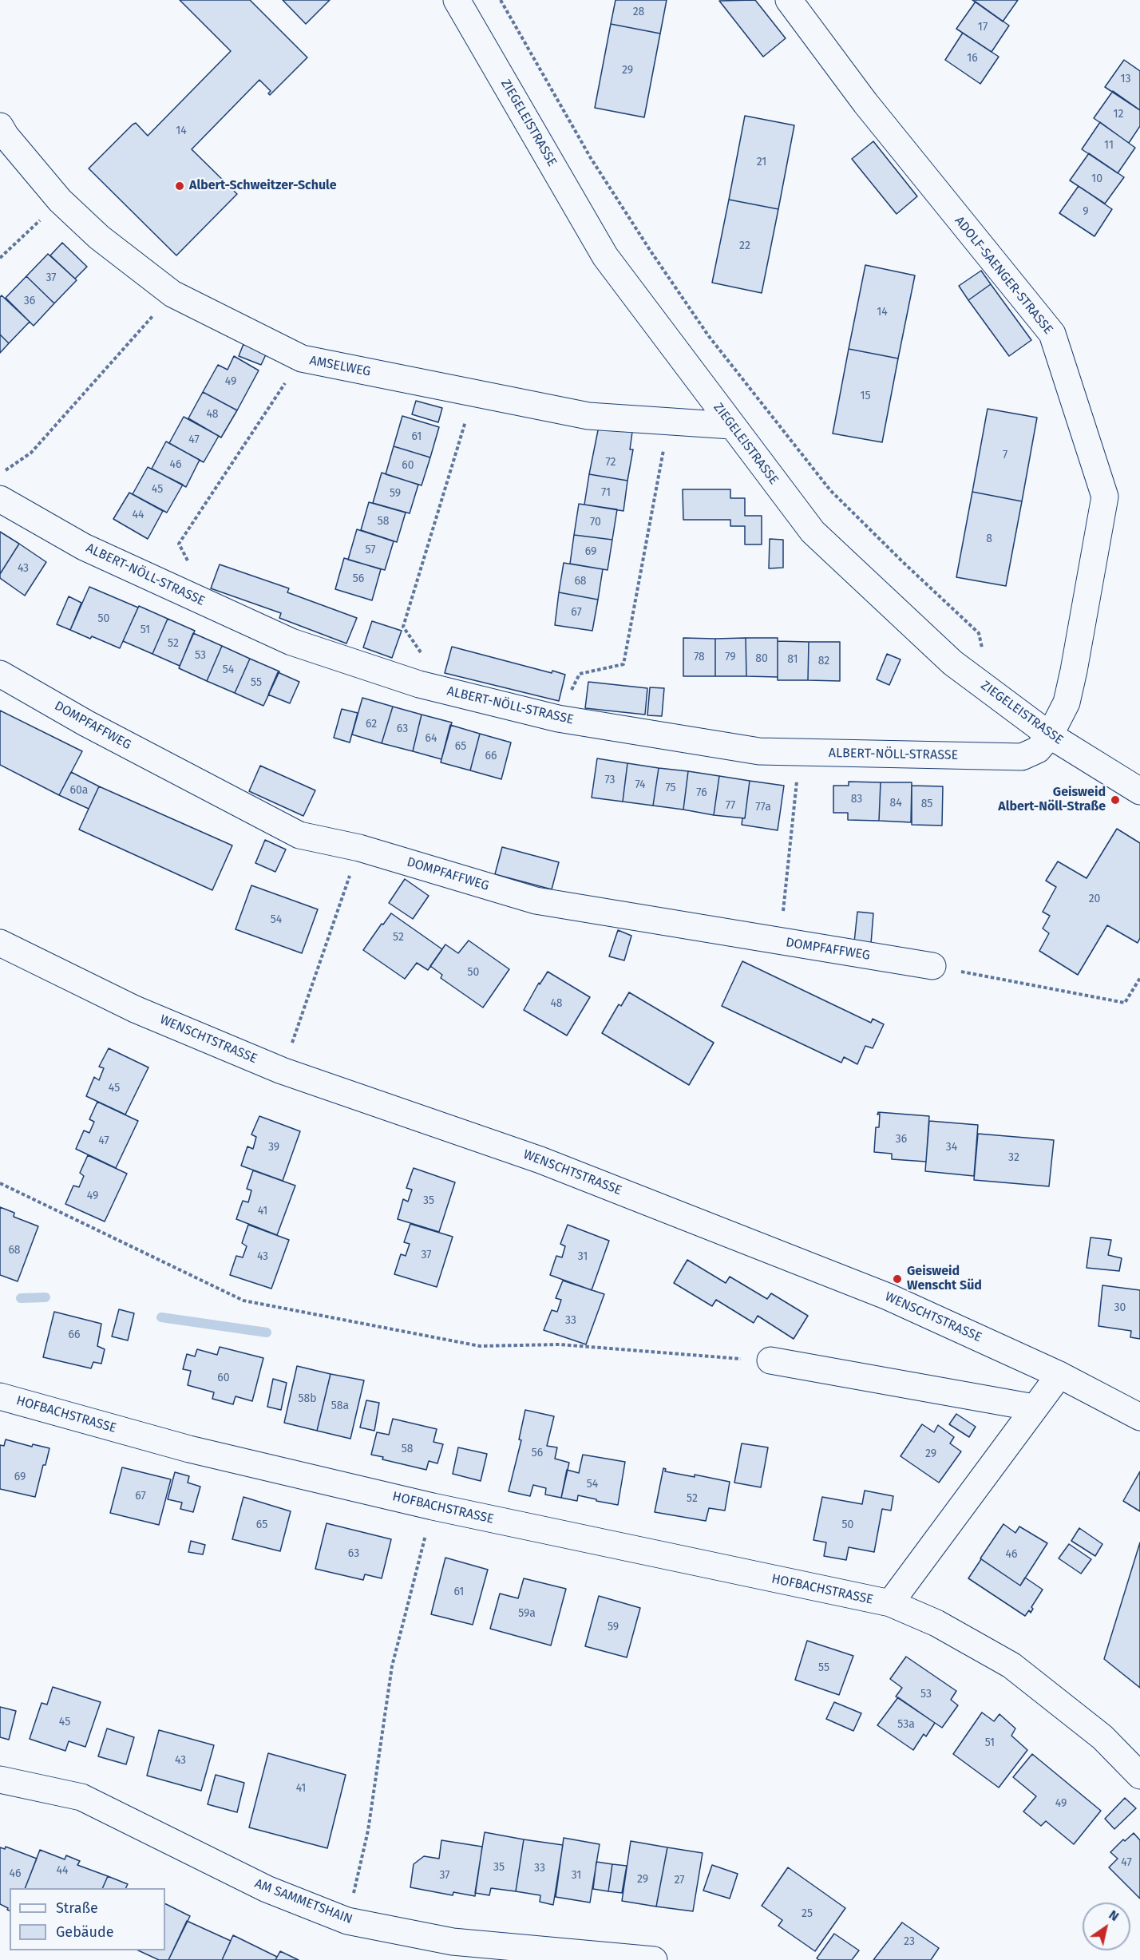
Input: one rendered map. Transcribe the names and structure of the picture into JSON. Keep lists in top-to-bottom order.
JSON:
{
  "streets": {
    "street": [
      "ZIEGELEISTRASSE",
      "ADOLF-SAENGER-STRASSE",
      "AMSELWEG",
      "ALBERT-NÖLL-STRASSE",
      "DOMPFAFFWEG",
      "WENSCHTSTRASSE",
      "HOFBACHSTRASSE",
      "AM SAMMETSHAIN"
    ]
  },
  "crossings": [
    ["ZIEGELEISTRASSE", "ADOLF-SAENGER-STRASSE"],
    ["ZIEGELEISTRASSE", "AMSELWEG"],
    ["ZIEGELEISTRASSE", "ALBERT-NÖLL-STRASSE"],
    ["ADOLF-SAENGER-STRASSE", "ALBERT-NÖLL-STRASSE"],
    ["WENSCHTSTRASSE", "HOFBACHSTRASSE"]
  ],
  "places": ["Albert-Schweitzer-Schule", "Geisweid Albert-Nöll-Straße", "Geisweid Wenscht Süd"],
  "house_numbers": [
    "28",
    "17",
    "16",
    "29",
    "13",
    "12",
    "14",
    "11",
    "21",
    "10",
    "9",
    "22",
    "37",
    "36",
    "14",
    "49",
    "15",
    "48",
    "61",
    "47",
    "7",
    "72",
    "46",
    "60",
    "45",
    "71",
    "59",
    "44",
    "58",
    "70",
    "8",
    "57",
    "69",
    "43",
    "56",
    "68",
    "67",
    "50",
    "51",
    "52",
    "53",
    "78",
    "79",
    "80",
    "81",
    "82",
    "54",
    "55",
    "62",
    "63",
    "64",
    "65",
    "66",
    "73",
    "74",
    "75",
    "60a",
    "76",
    "83",
    "84",
    "85",
    "77",
    "77a",
    "20",
    "54",
    "52",
    "50",
    "48",
    "45",
    "36",
    "47",
    "39",
    "34",
    "32",
    "49",
    "35",
    "41",
    "68",
    "37",
    "43",
    "31",
    "30",
    "33",
    "66",
    "60",
    "58b",
    "58a",
    "58",
    "56",
    "29",
    "69",
    "54",
    "67",
    "52",
    "65",
    "50",
    "63",
    "46",
    "61",
    "59a",
    "59",
    "55",
    "53",
    "45",
    "53a",
    "51",
    "43",
    "41",
    "49",
    "47",
    "35",
    "33",
    "44",
    "46",
    "37",
    "31",
    "29",
    "27",
    "25",
    "23"
  ],
  "legend": ["Straße", "Gebäude"],
  "north": "top right"
}
